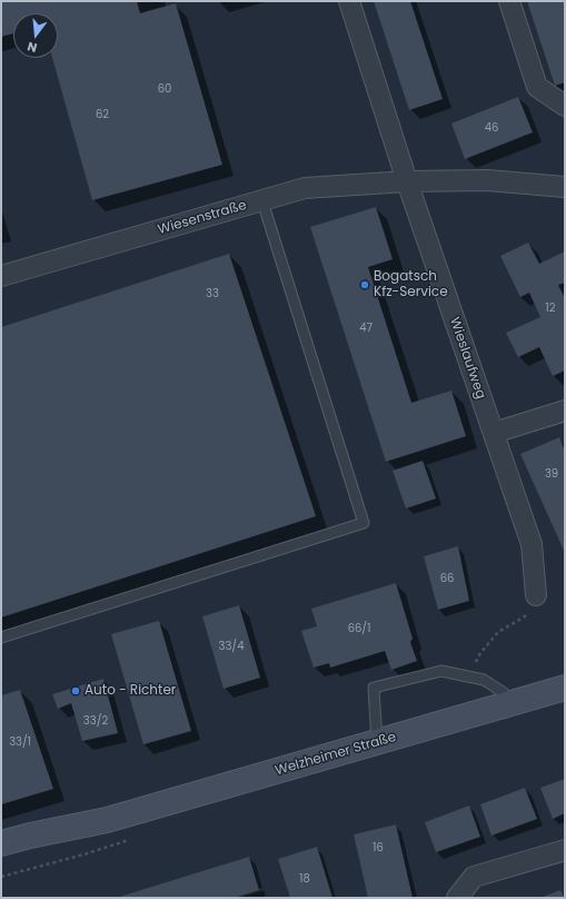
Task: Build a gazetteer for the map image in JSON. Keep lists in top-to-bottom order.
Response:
{
  "streets": {
    "main road": ["Welzheimer Straße"],
    "street": ["Wiesenstraße", "Wieslaufweg"]
  },
  "crossings": [
    ["Wiesenstraße", "Wieslaufweg"]
  ],
  "places": ["Bogatsch Kfz-Service", "Auto - Richter"],
  "house_numbers": [
    "60",
    "62",
    "46",
    "33",
    "12",
    "47",
    "39",
    "66",
    "66/1",
    "33/4",
    "33/2",
    "33/1",
    "16",
    "18"
  ],
  "north": "bottom"
}
